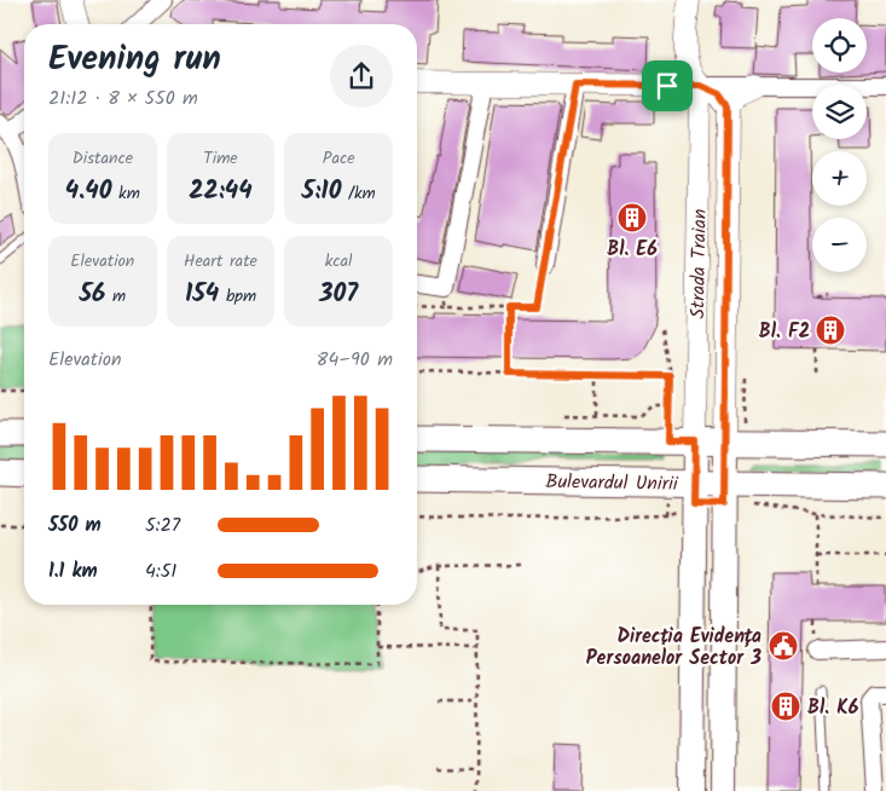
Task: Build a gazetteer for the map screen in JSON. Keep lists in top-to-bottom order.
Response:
{
  "streets": {
    "main road": ["Bulevardul Unirii"],
    "street": ["Strada Traian"]
  },
  "crossings": [
    ["Strada Traian", "Bulevardul Unirii"]
  ],
  "places": {
    "building": ["Bl. E6", "Bl. F2", "Bl. K6"],
    "public building": ["Direcția Evidența Persoanelor Sector 3"]
  },
  "page": {
    "map_buttons": ["+", "−"],
    "heading": ["Evening run", "21:12 · 8 × 550 m"],
    "stats": [
      ["Distance", "4.40 km"],
      ["Time", "22:44"],
      ["Pace", "5:10 /km"],
      ["Elevation", "56 m"],
      ["Heart rate", "154 bpm"],
      ["kcal", "307"]
    ],
    "chart": ["Elevation", "84–90 m"],
    "list": [
      {
        "name": "550 m",
        "note": "5:27"
      },
      {
        "name": "1.1 km",
        "note": "4:51"
      }
    ]
  }
}
